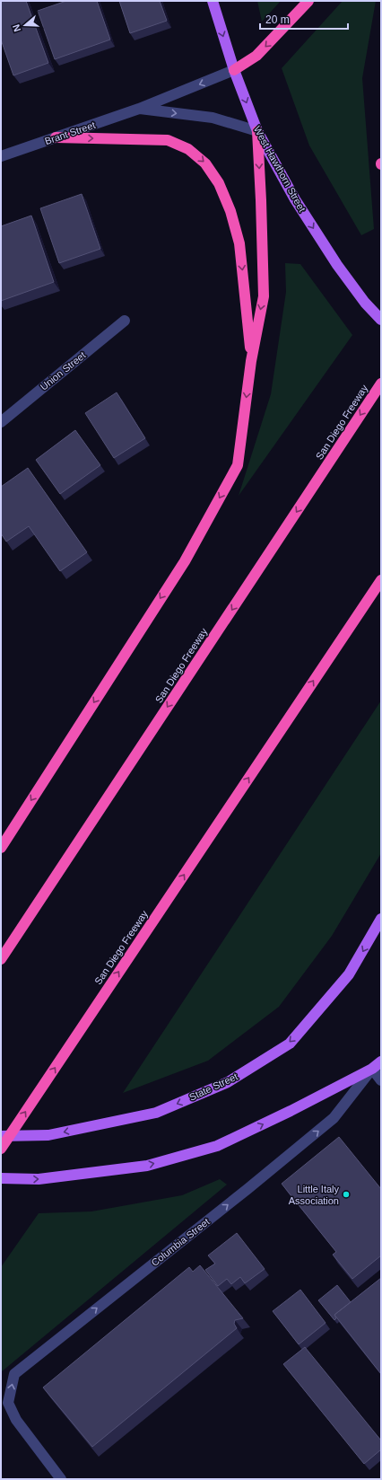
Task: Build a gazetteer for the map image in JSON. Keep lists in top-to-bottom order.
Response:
{
  "streets": {
    "highway": ["San Diego Freeway"],
    "main road": ["West Hawthorn Street", "State Street", "Columbia Street"],
    "street": ["Brant Street", "Union Street"]
  },
  "crossings": [
    ["Brant Street", "West Hawthorn Street"]
  ],
  "one_way": ["West Hawthorn Street", "State Street", "Columbia Street"],
  "places": ["Little Italy Association"],
  "scale_bar": "20 m",
  "north": "left"
}
